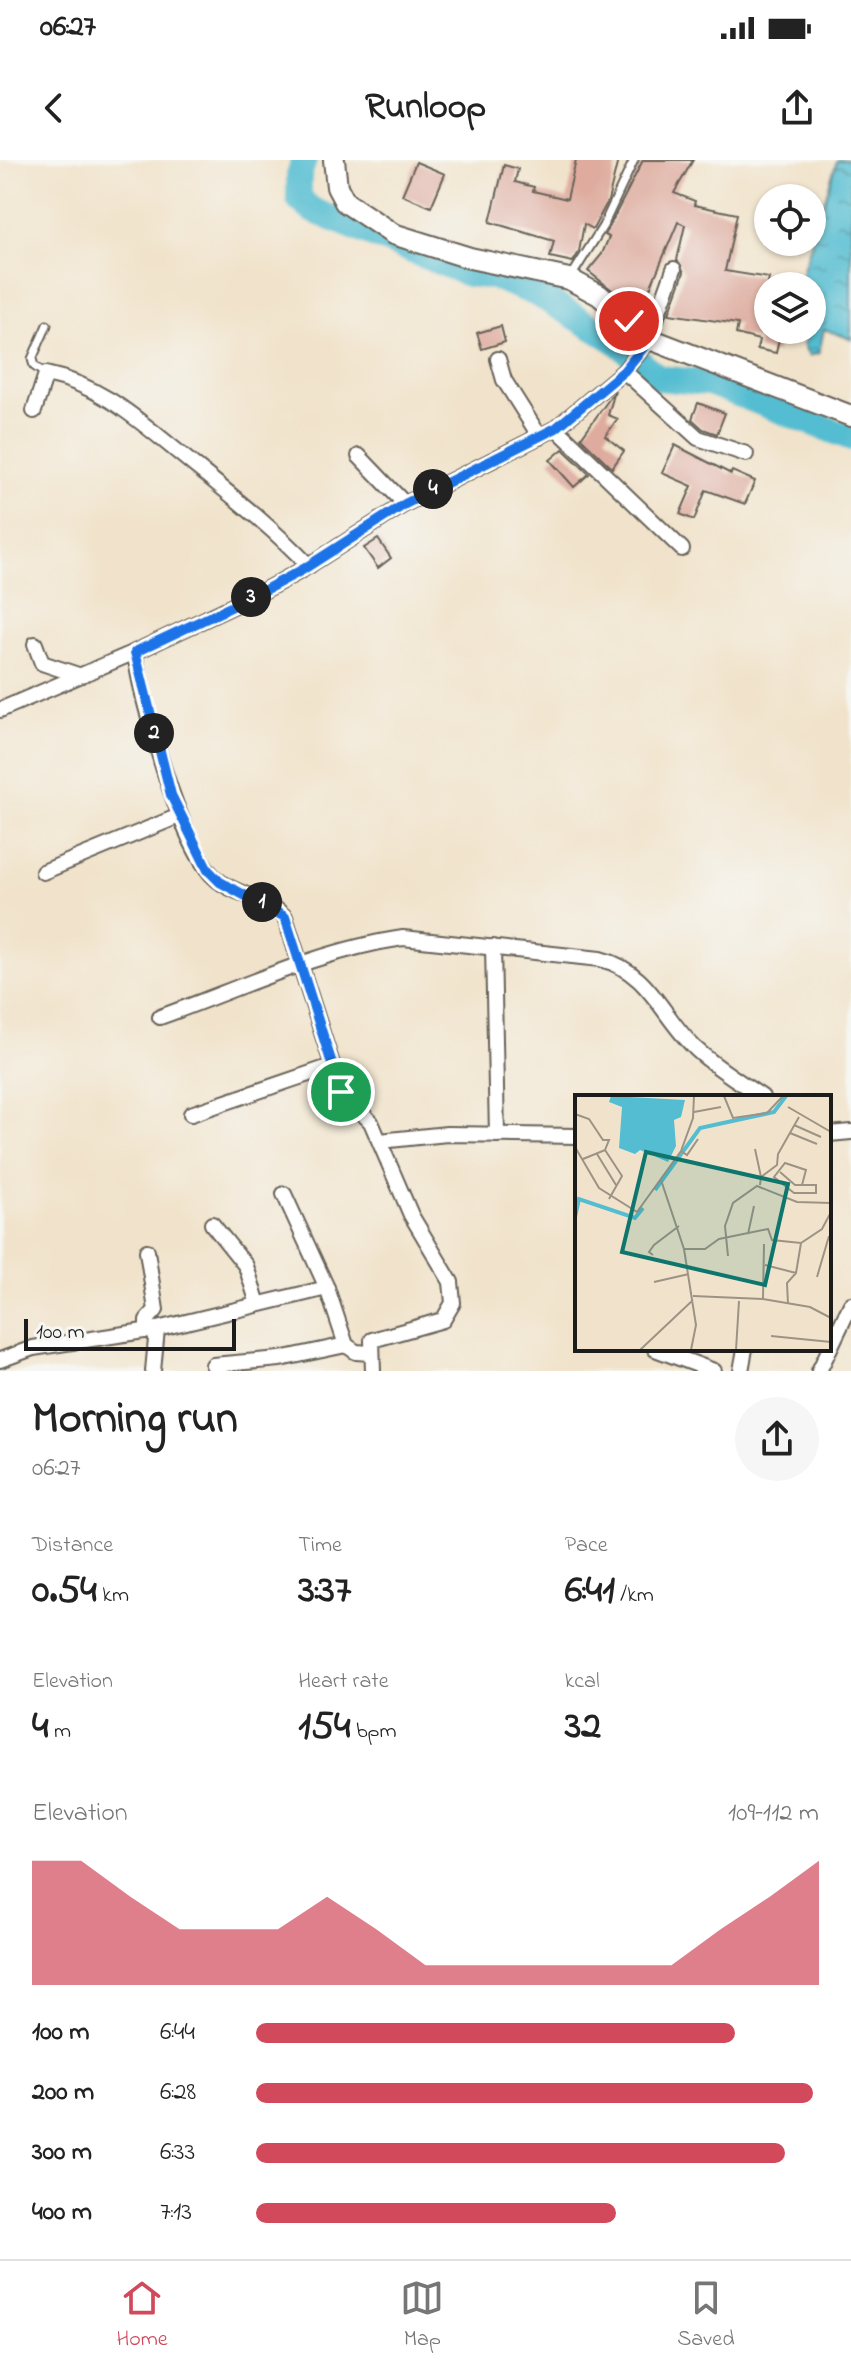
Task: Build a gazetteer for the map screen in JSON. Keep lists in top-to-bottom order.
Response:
{
  "scale_bar": "100 m",
  "page": {
    "status": "06:27",
    "header": "Runloop",
    "pins": [
      "4",
      "3",
      "2",
      "1"
    ],
    "scale": "100 m",
    "heading": ["Morning run", "06:27"],
    "stats": [
      ["Distance", "0.54 km"],
      ["Time", "3:37"],
      ["Pace", "6:41 /km"],
      ["Elevation", "4 m"],
      ["Heart rate", "154 bpm"],
      ["kcal", "32"]
    ],
    "chart": ["Elevation", "109–112 m"],
    "list": [
      {
        "name": "100 m",
        "note": "6:44"
      },
      {
        "name": "200 m",
        "note": "6:28"
      },
      {
        "name": "300 m",
        "note": "6:33"
      },
      {
        "name": "400 m",
        "note": "7:13"
      }
    ],
    "tabs": ["Home", "Map", "Saved"]
  }
}
